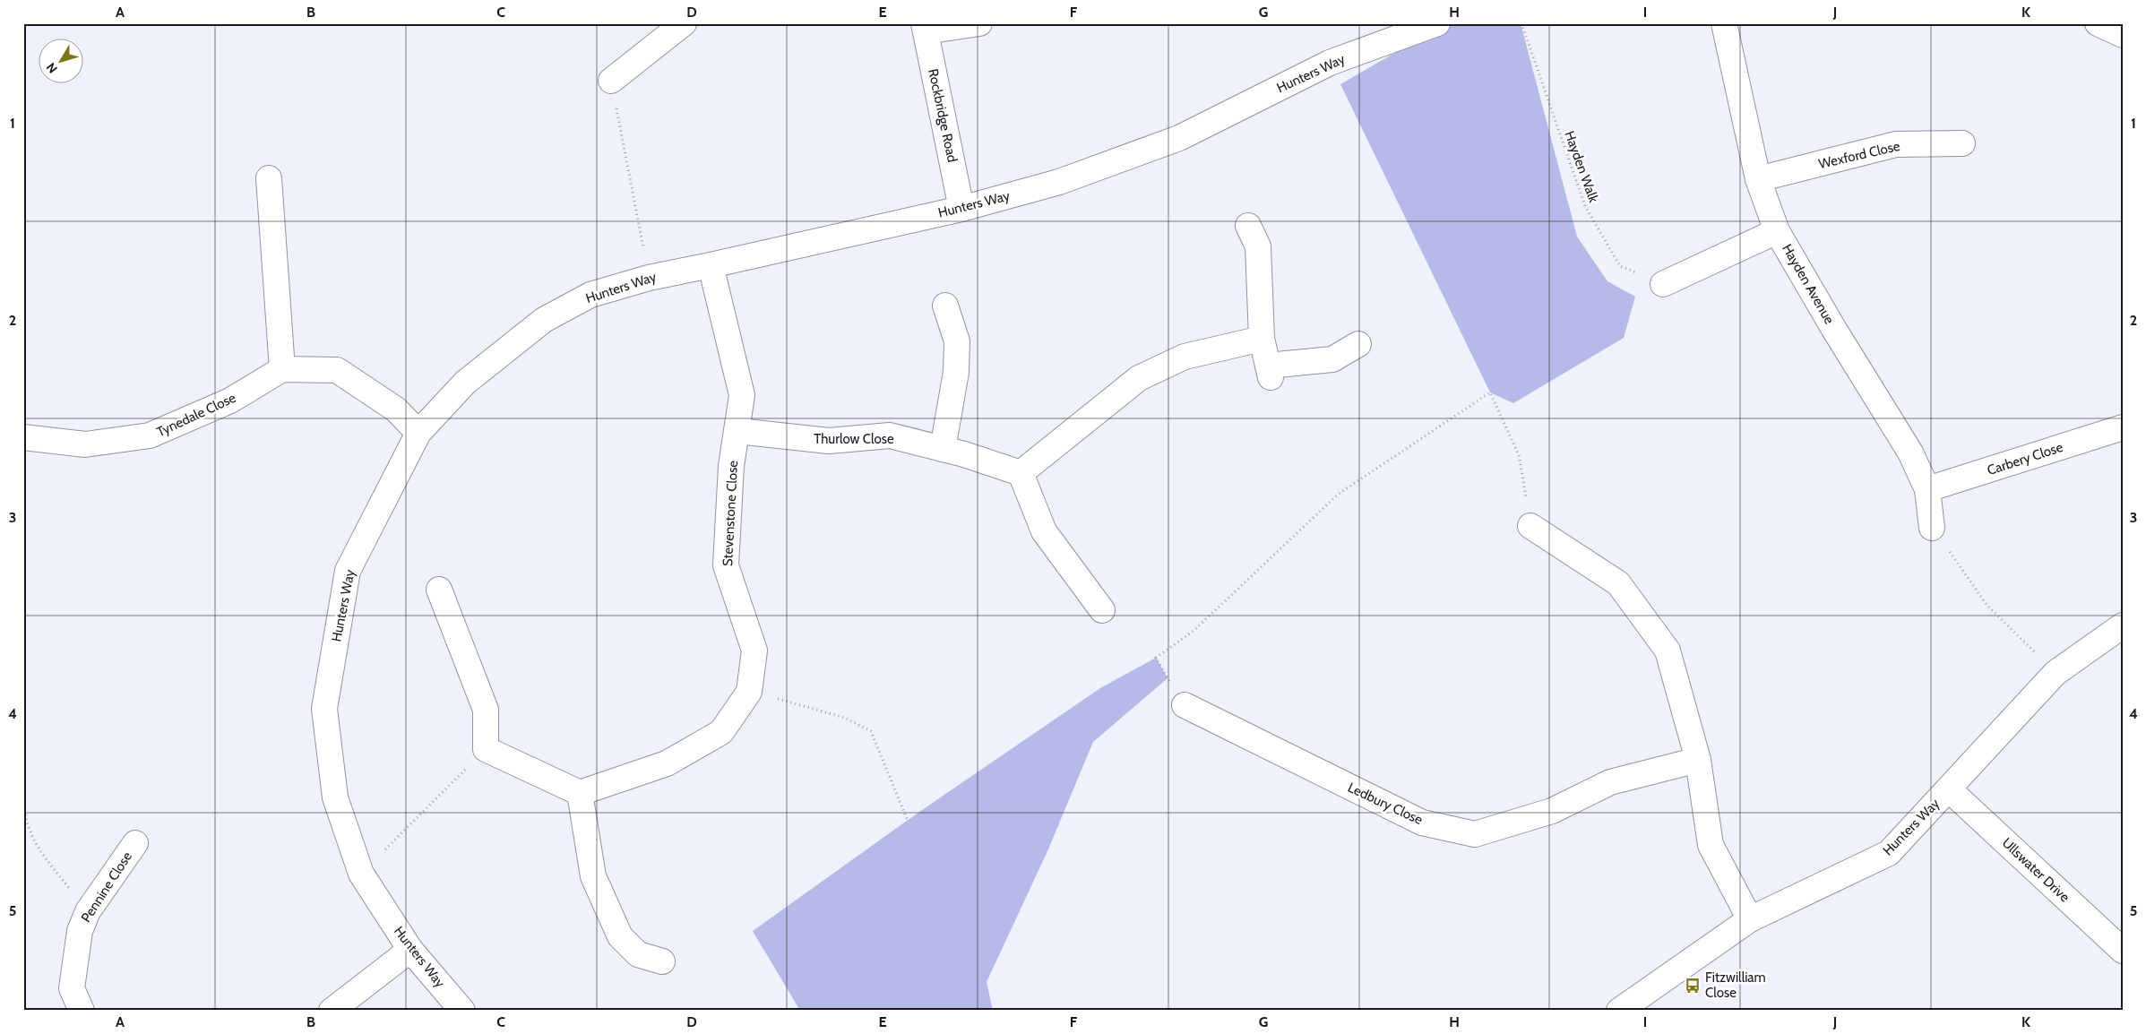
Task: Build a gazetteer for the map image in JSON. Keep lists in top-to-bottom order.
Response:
{
  "streets": {
    "street": [
      "Hunters Way",
      "Rockbridge Road",
      "Wexford Close",
      "Hayden Avenue",
      "Tynedale Close",
      "Thurlow Close",
      "Carbery Close",
      "Stevenstone Close",
      "Ledbury Close",
      "Ullswater Drive",
      "Pennine Close"
    ],
    "path": ["Hayden Walk"]
  },
  "crossings": [
    ["Hunters Way", "Rockbridge Road"],
    ["Hunters Way", "Stevenstone Close"],
    ["Hunters Way", "Ullswater Drive"],
    ["Wexford Close", "Hayden Avenue"],
    ["Hayden Avenue", "Carbery Close"],
    ["Thurlow Close", "Stevenstone Close"]
  ],
  "places": {
    "bus stop": ["Fitzwilliam Close"]
  },
  "north": "bottom left",
  "grid": {
    "columns": [
      "A",
      "B",
      "C",
      "D",
      "E",
      "F",
      "G",
      "H",
      "I",
      "J",
      "K"
    ],
    "rows": [
      "1",
      "2",
      "3",
      "4",
      "5"
    ]
  }
}
